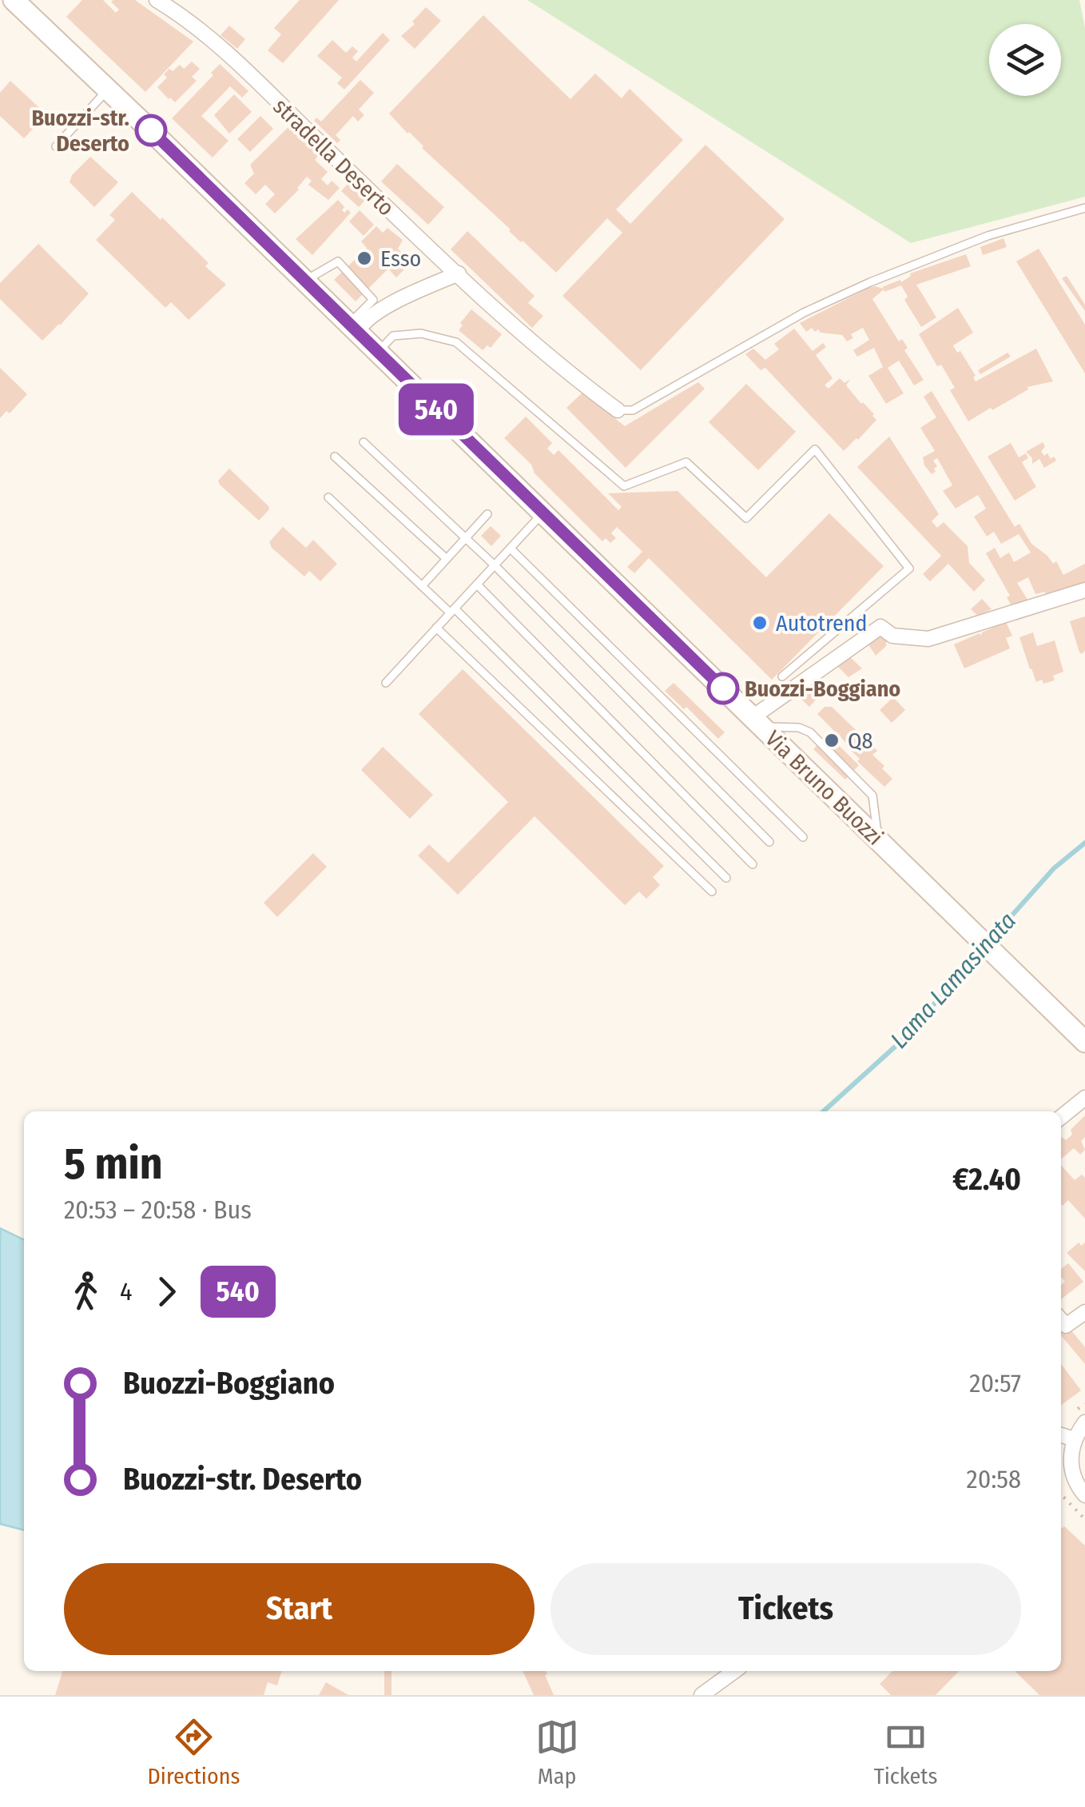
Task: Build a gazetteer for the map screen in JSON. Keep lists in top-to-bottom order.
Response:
{
  "streets": {
    "main road": ["Via Bruno Buozzi"],
    "street": ["stradella Deserto"]
  },
  "water": ["Lama Lamasinata"],
  "places": [
    "Buozzi-str. Deserto",
    "Esso",
    "Autotrend",
    "Buozzi-Boggiano",
    "Q8"
  ],
  "lines": ["bus line 540"],
  "page": {
    "on_map": "540",
    "heading": ["5 min", "20:53 – 20:58 · Bus", "€2.40"],
    "legs": ["4", "540"],
    "list": [
      {
        "name": "Buozzi-Boggiano",
        "value": "20:57"
      },
      {
        "name": "Buozzi-str. Deserto",
        "value": "20:58"
      }
    ],
    "buttons": ["Start", "Tickets"],
    "tabs": ["Directions", "Map", "Tickets"]
  }
}
